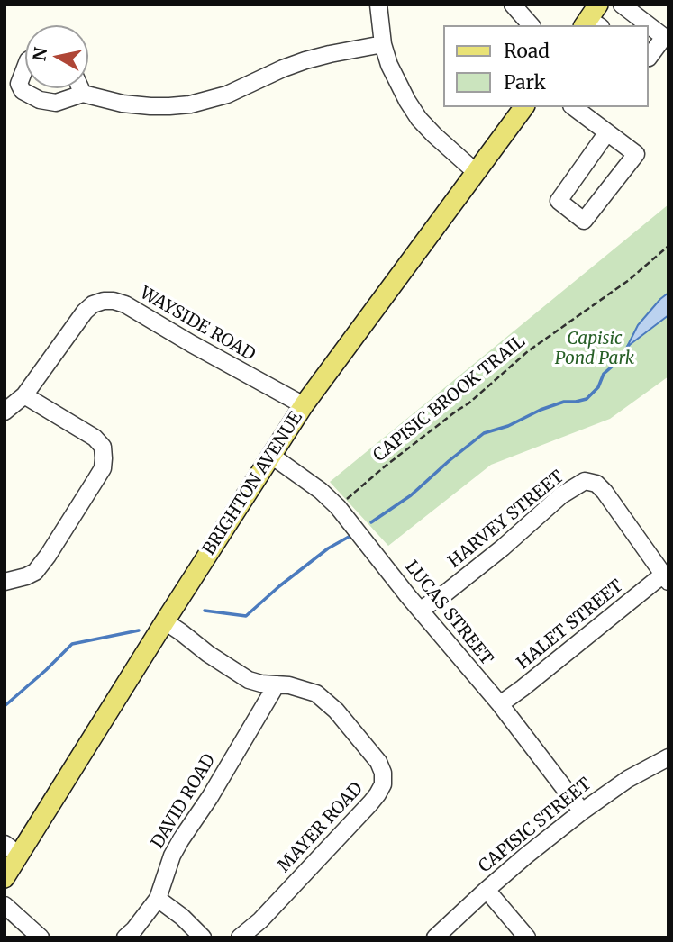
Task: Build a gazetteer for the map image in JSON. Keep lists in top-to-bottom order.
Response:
{
  "streets": {
    "main road": ["BRIGHTON AVENUE"],
    "street": [
      "WAYSIDE ROAD",
      "HARVEY STREET",
      "LUCAS STREET",
      "HALET STREET",
      "DAVID ROAD",
      "CAPISIC STREET",
      "MAYER ROAD"
    ],
    "path": ["CAPISIC BROOK TRAIL"]
  },
  "crossings": [
    ["WAYSIDE ROAD", "BRIGHTON AVENUE"],
    ["CAPISIC BROOK TRAIL", "LUCAS STREET"],
    ["BRIGHTON AVENUE", "LUCAS STREET"],
    ["BRIGHTON AVENUE", "MAYER ROAD"],
    ["HARVEY STREET", "LUCAS STREET"],
    ["HARVEY STREET", "HALET STREET"],
    ["LUCAS STREET", "HALET STREET"],
    ["LUCAS STREET", "CAPISIC STREET"],
    ["DAVID ROAD", "MAYER ROAD"]
  ],
  "parks": ["Capisic Pond Park"],
  "legend": ["Road", "Park"],
  "north": "left"
}
